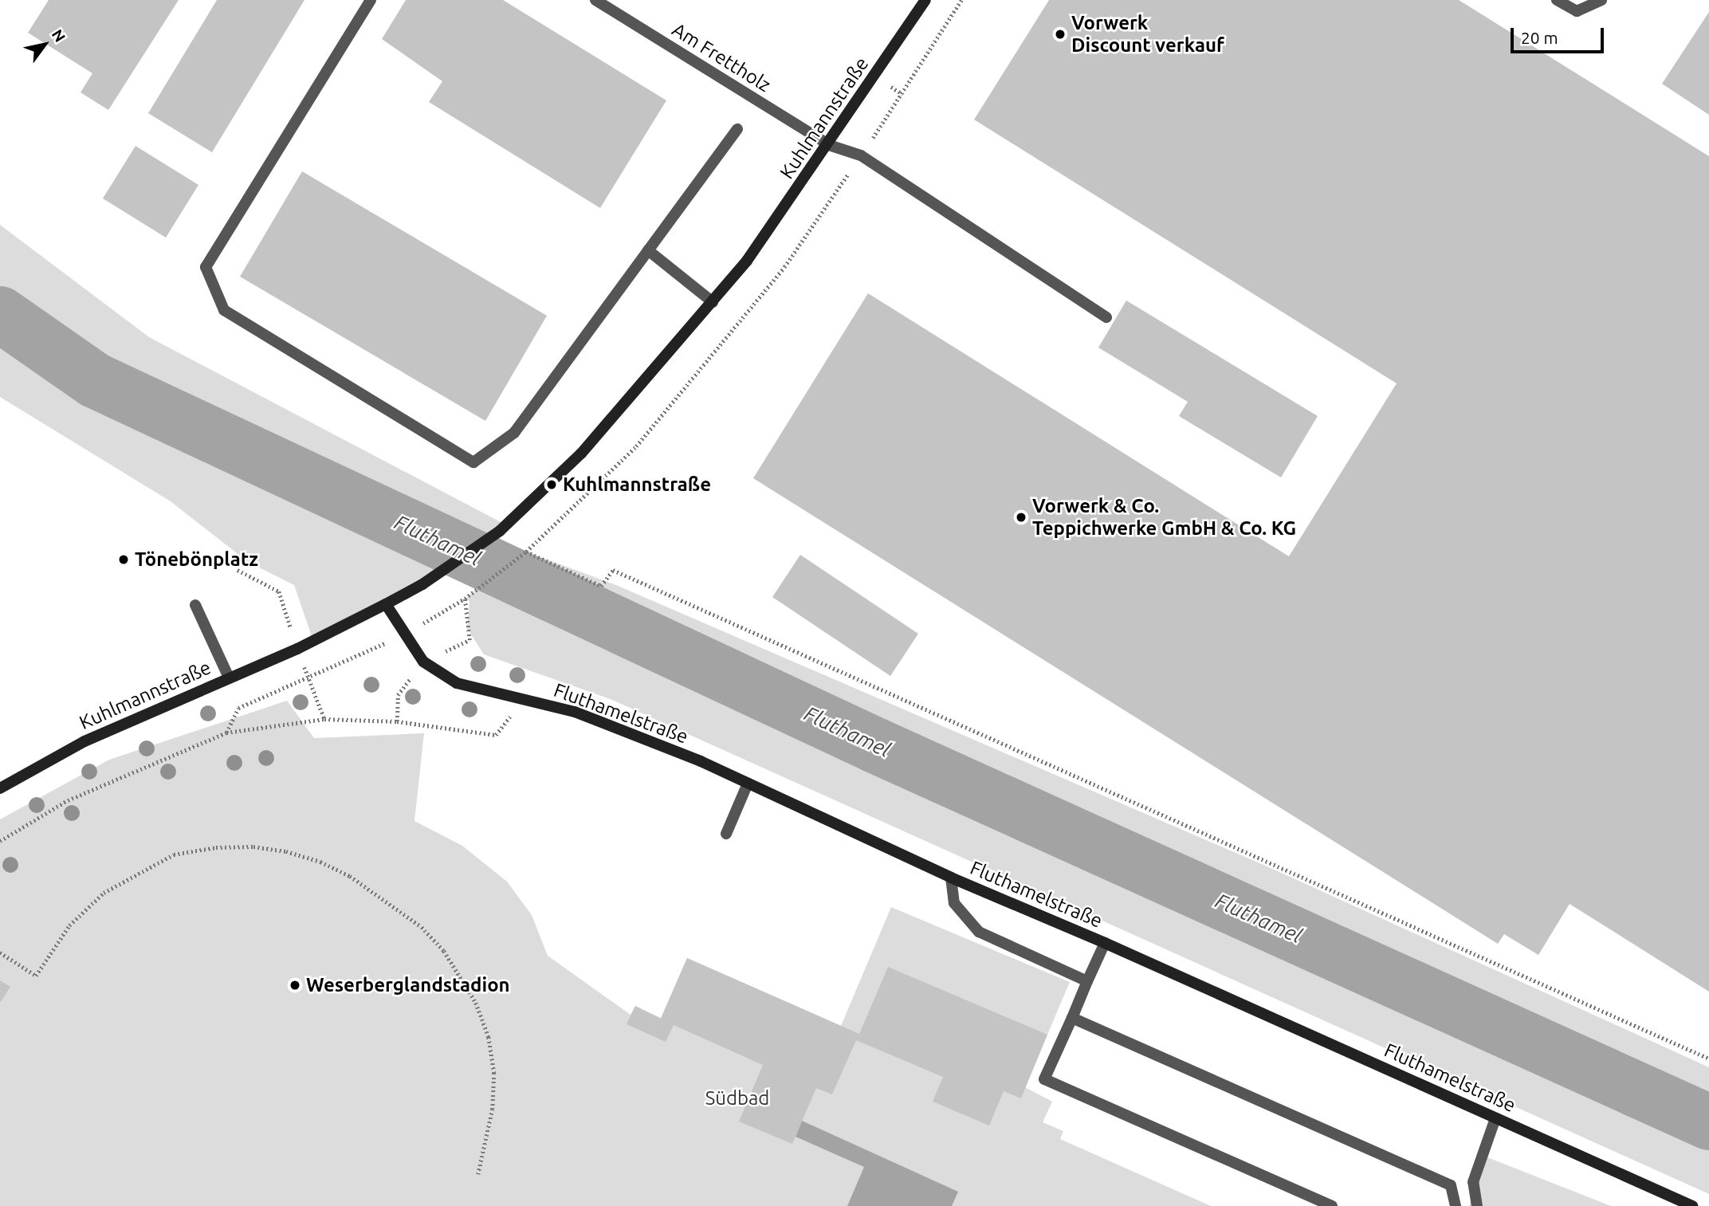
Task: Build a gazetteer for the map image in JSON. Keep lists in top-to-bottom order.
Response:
{
  "streets": {
    "main road": ["Kuhlmannstraße", "Fluthamelstraße"],
    "street": ["Am Frettholz"]
  },
  "crossings": [
    ["Am Frettholz", "Kuhlmannstraße"],
    ["Kuhlmannstraße", "Fluthamelstraße"]
  ],
  "water": ["Fluthamel"],
  "parks": ["Südbad"],
  "places": [
    "Vorwerk Discount verkauf",
    "Kuhlmannstraße",
    "Vorwerk & Co. Teppichwerke GmbH & Co. KG",
    "Tönebönplatz",
    "Weserberglandstadion"
  ],
  "scale_bar": "20 m",
  "north": "top right"
}
